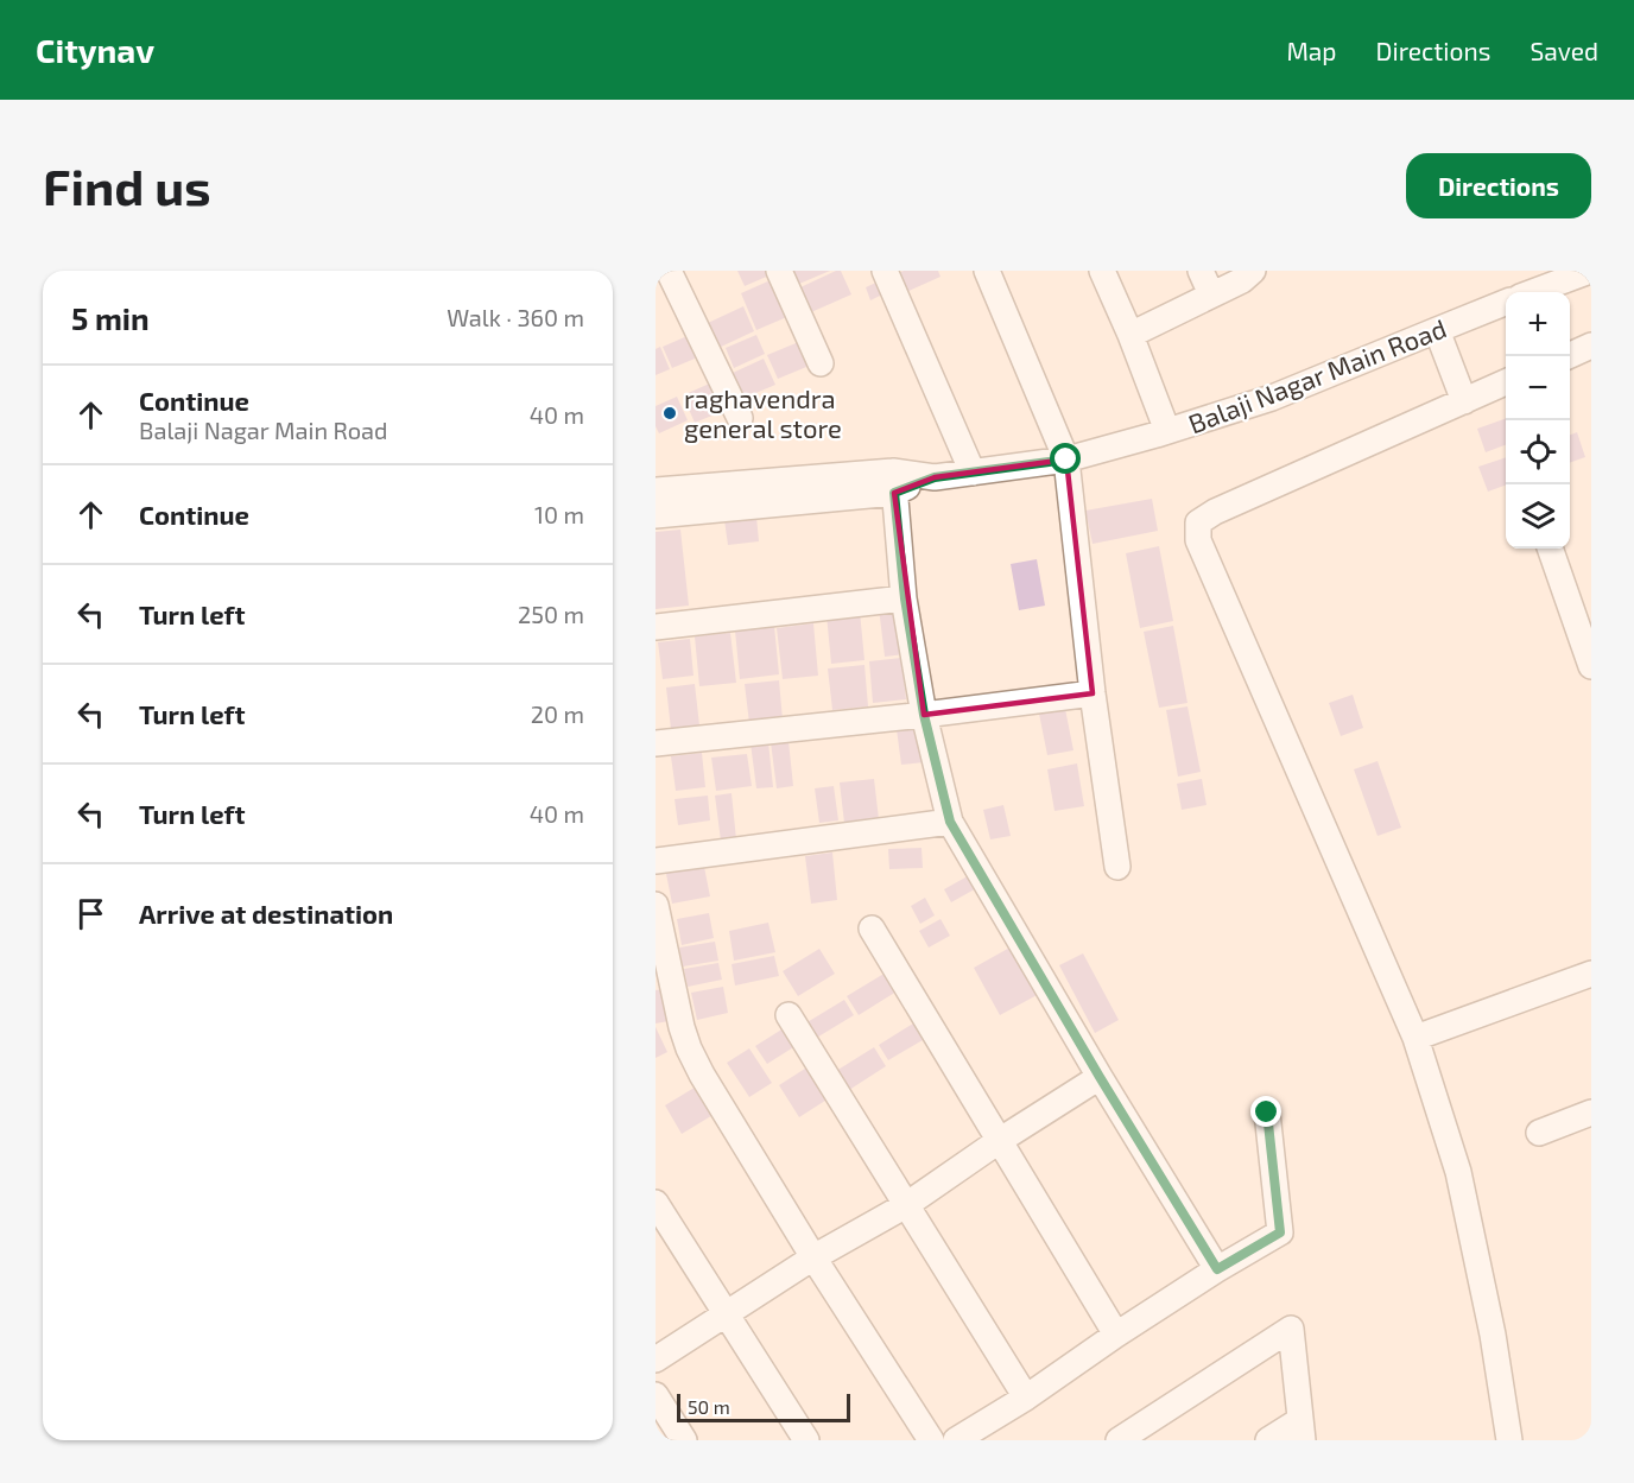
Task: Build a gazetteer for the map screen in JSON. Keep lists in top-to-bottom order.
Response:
{
  "streets": {
    "street": ["Balaji Nagar Main Road"]
  },
  "places": ["raghavendra general store"],
  "scale_bar": "50 m",
  "page": {
    "header": "Citynav",
    "nav": ["Map", "Directions", "Saved"],
    "buttons": "Directions",
    "title": "Find us",
    "heading": ["5 min", "Walk · 360 m"],
    "map_buttons": ["+", "−"],
    "list": [
      ["Continue", "Balaji Nagar Main Road", "40 m"],
      ["Continue", "10 m"],
      ["Turn left", "250 m"],
      ["Turn left", "20 m"],
      ["Turn left", "40 m"],
      "Arrive at destination"
    ],
    "scale": "50 m"
  }
}
